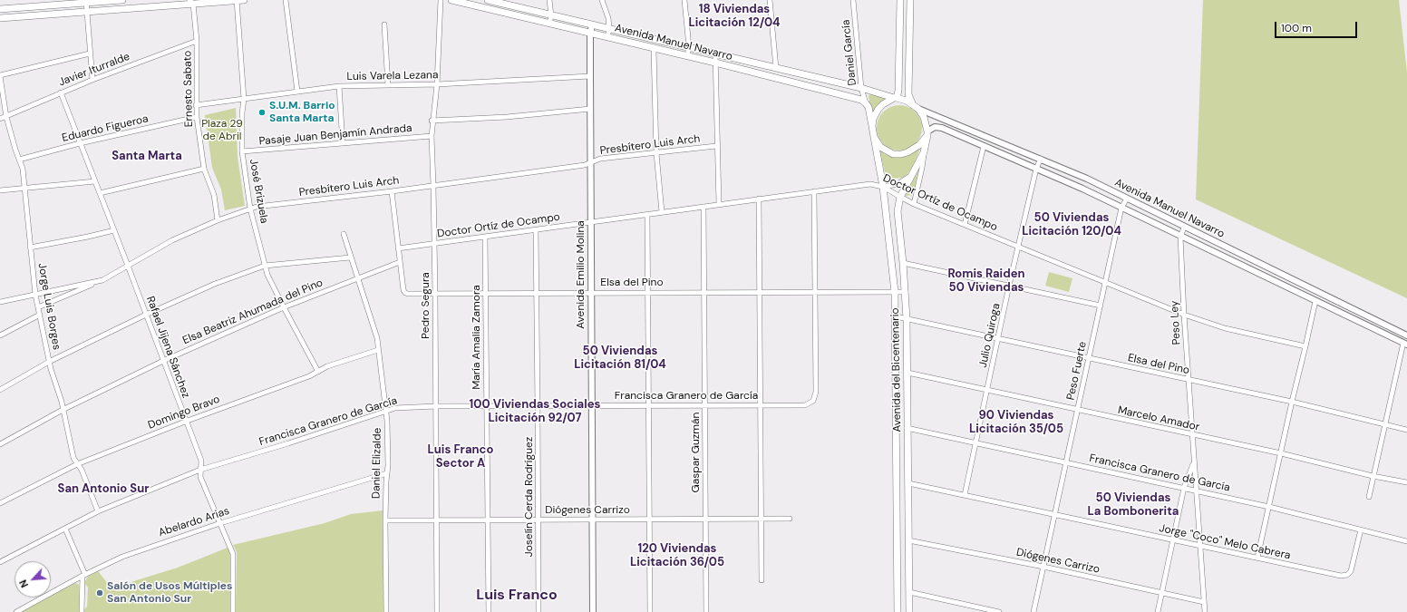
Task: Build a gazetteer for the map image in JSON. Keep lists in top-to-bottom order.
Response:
{
  "streets": {
    "main road": ["Avenida Manuel Navarro", "Avenida del Bicentenario"],
    "street": [
      "Daniel García",
      "Javier Iturralde",
      "Luis Varela Lezana",
      "Ernesto Sabato",
      "Eduardo Figueroa",
      "Pasaje Juan Benjamín Andrada",
      "Presbítero Luis Arch",
      "José Brizuela",
      "Doctor Ortíz de Ocampo",
      "Avenida Emilio Molina",
      "Elsa del Pino",
      "Pedro Segura",
      "Jorge Luis Borges",
      "Elsa Beatriz Ahumada del Pino",
      "Peso Ley",
      "Julio Quiroga",
      "María Amalia Zamora",
      "Rafael Jijena Sánchez",
      "Peso Fuerte",
      "Francisca Granero de García",
      "Domingo Bravo",
      "Marcelo Amador",
      "Gaspar Guzmán",
      "Daniel Elizalde",
      "Joselín Cerda Rodríguez",
      "Diógenes Carrizo",
      "Abelardo Arias",
      "Jorge \"Coco\" Melo Cabrera"
    ]
  },
  "crossings": [
    ["Avenida Manuel Navarro", "Daniel García"],
    ["Avenida Manuel Navarro", "Avenida Emilio Molina"],
    ["Avenida Manuel Navarro", "Peso Ley"],
    ["Avenida Manuel Navarro", "Julio Quiroga"],
    ["Avenida Manuel Navarro", "Avenida del Bicentenario"],
    ["Avenida Manuel Navarro", "Peso Fuerte"],
    ["Javier Iturralde", "Ernesto Sabato"],
    ["Javier Iturralde", "Jorge Luis Borges"],
    ["Javier Iturralde", "Rafael Jijena Sánchez"],
    ["Luis Varela Lezana", "Ernesto Sabato"],
    ["Luis Varela Lezana", "José Brizuela"],
    ["Luis Varela Lezana", "Avenida Emilio Molina"],
    ["Luis Varela Lezana", "Pedro Segura"],
    ["Ernesto Sabato", "Eduardo Figueroa"],
    ["Ernesto Sabato", "Presbítero Luis Arch"],
    ["Eduardo Figueroa", "Jorge Luis Borges"],
    ["Eduardo Figueroa", "Rafael Jijena Sánchez"],
    ["Pasaje Juan Benjamín Andrada", "José Brizuela"],
    ["Pasaje Juan Benjamín Andrada", "Pedro Segura"],
    ["Presbítero Luis Arch", "José Brizuela"],
    ["Presbítero Luis Arch", "Avenida Emilio Molina"],
    ["Presbítero Luis Arch", "Pedro Segura"],
    ["Presbítero Luis Arch", "Jorge Luis Borges"],
    ["Presbítero Luis Arch", "Rafael Jijena Sánchez"],
    ["José Brizuela", "Elsa Beatriz Ahumada del Pino"],
    ["José Brizuela", "Domingo Bravo"],
    ["Doctor Ortíz de Ocampo", "Avenida Emilio Molina"],
    ["Doctor Ortíz de Ocampo", "Pedro Segura"],
    ["Doctor Ortíz de Ocampo", "Peso Ley"],
    ["Doctor Ortíz de Ocampo", "Julio Quiroga"],
    ["Doctor Ortíz de Ocampo", "María Amalia Zamora"],
    ["Doctor Ortíz de Ocampo", "Avenida del Bicentenario"],
    ["Doctor Ortíz de Ocampo", "Peso Fuerte"],
    ["Doctor Ortíz de Ocampo", "Gaspar Guzmán"],
    ["Doctor Ortíz de Ocampo", "Joselín Cerda Rodríguez"],
    ["Avenida Emilio Molina", "Elsa del Pino"],
    ["Avenida Emilio Molina", "Francisca Granero de García"],
    ["Avenida Emilio Molina", "Diógenes Carrizo"],
    ["Elsa del Pino", "Pedro Segura"],
    ["Elsa del Pino", "Elsa Beatriz Ahumada del Pino"],
    ["Elsa del Pino", "Peso Ley"],
    ["Elsa del Pino", "Julio Quiroga"],
    ["Elsa del Pino", "María Amalia Zamora"],
    ["Elsa del Pino", "Avenida del Bicentenario"],
    ["Elsa del Pino", "Peso Fuerte"],
    ["Elsa del Pino", "Francisca Granero de García"],
    ["Elsa del Pino", "Gaspar Guzmán"],
    ["Elsa del Pino", "Joselín Cerda Rodríguez"],
    ["Pedro Segura", "Francisca Granero de García"],
    ["Pedro Segura", "Diógenes Carrizo"],
    ["Jorge Luis Borges", "Elsa Beatriz Ahumada del Pino"],
    ["Jorge Luis Borges", "Francisca Granero de García"],
    ["Jorge Luis Borges", "Domingo Bravo"],
    ["Elsa Beatriz Ahumada del Pino", "Rafael Jijena Sánchez"],
    ["Elsa Beatriz Ahumada del Pino", "Daniel Elizalde"],
    ["Peso Ley", "Francisca Granero de García"],
    ["Peso Ley", "Marcelo Amador"],
    ["Peso Ley", "Diógenes Carrizo"],
    ["Peso Ley", "Jorge \"Coco\" Melo Cabrera"],
    ["Julio Quiroga", "Francisca Granero de García"],
    ["Julio Quiroga", "Marcelo Amador"],
    ["Julio Quiroga", "Jorge \"Coco\" Melo Cabrera"],
    ["María Amalia Zamora", "Francisca Granero de García"],
    ["María Amalia Zamora", "Diógenes Carrizo"],
    ["Rafael Jijena Sánchez", "Francisca Granero de García"],
    ["Rafael Jijena Sánchez", "Domingo Bravo"],
    ["Rafael Jijena Sánchez", "Abelardo Arias"],
    ["Avenida del Bicentenario", "Francisca Granero de García"],
    ["Avenida del Bicentenario", "Marcelo Amador"],
    ["Avenida del Bicentenario", "Diógenes Carrizo"],
    ["Avenida del Bicentenario", "Jorge \"Coco\" Melo Cabrera"],
    ["Peso Fuerte", "Francisca Granero de García"],
    ["Peso Fuerte", "Marcelo Amador"],
    ["Peso Fuerte", "Diógenes Carrizo"],
    ["Peso Fuerte", "Jorge \"Coco\" Melo Cabrera"],
    ["Francisca Granero de García", "Gaspar Guzmán"],
    ["Francisca Granero de García", "Daniel Elizalde"],
    ["Francisca Granero de García", "Joselín Cerda Rodríguez"],
    ["Francisca Granero de García", "Jorge \"Coco\" Melo Cabrera"],
    ["Domingo Bravo", "Daniel Elizalde"],
    ["Gaspar Guzmán", "Diógenes Carrizo"],
    ["Daniel Elizalde", "Diógenes Carrizo"],
    ["Daniel Elizalde", "Abelardo Arias"],
    ["Joselín Cerda Rodríguez", "Diógenes Carrizo"]
  ],
  "districts": [
    "18 Viviendas Licitación 12/04",
    "Santa Marta",
    "50 Viviendas Licitación 120/04",
    "Romis Raiden 50 Viviendas",
    "50 Viviendas Licitación 81/04",
    "100 Viviendas Sociales Licitación 92/07",
    "90 Viviendas Licitación 35/05",
    "Luis Franco Sector A",
    "San Antonio Sur",
    "50 Viviendas La Bombonerita",
    "120 Viviendas Licitación 36/05",
    "Luis Franco"
  ],
  "parks": ["Plaza 29 de Abril"],
  "places": ["S.U.M. Barrio Santa Marta", "Salón de Usos Múltiples San Antonio Sur"],
  "scale_bar": "100 m",
  "north": "bottom left"
}
